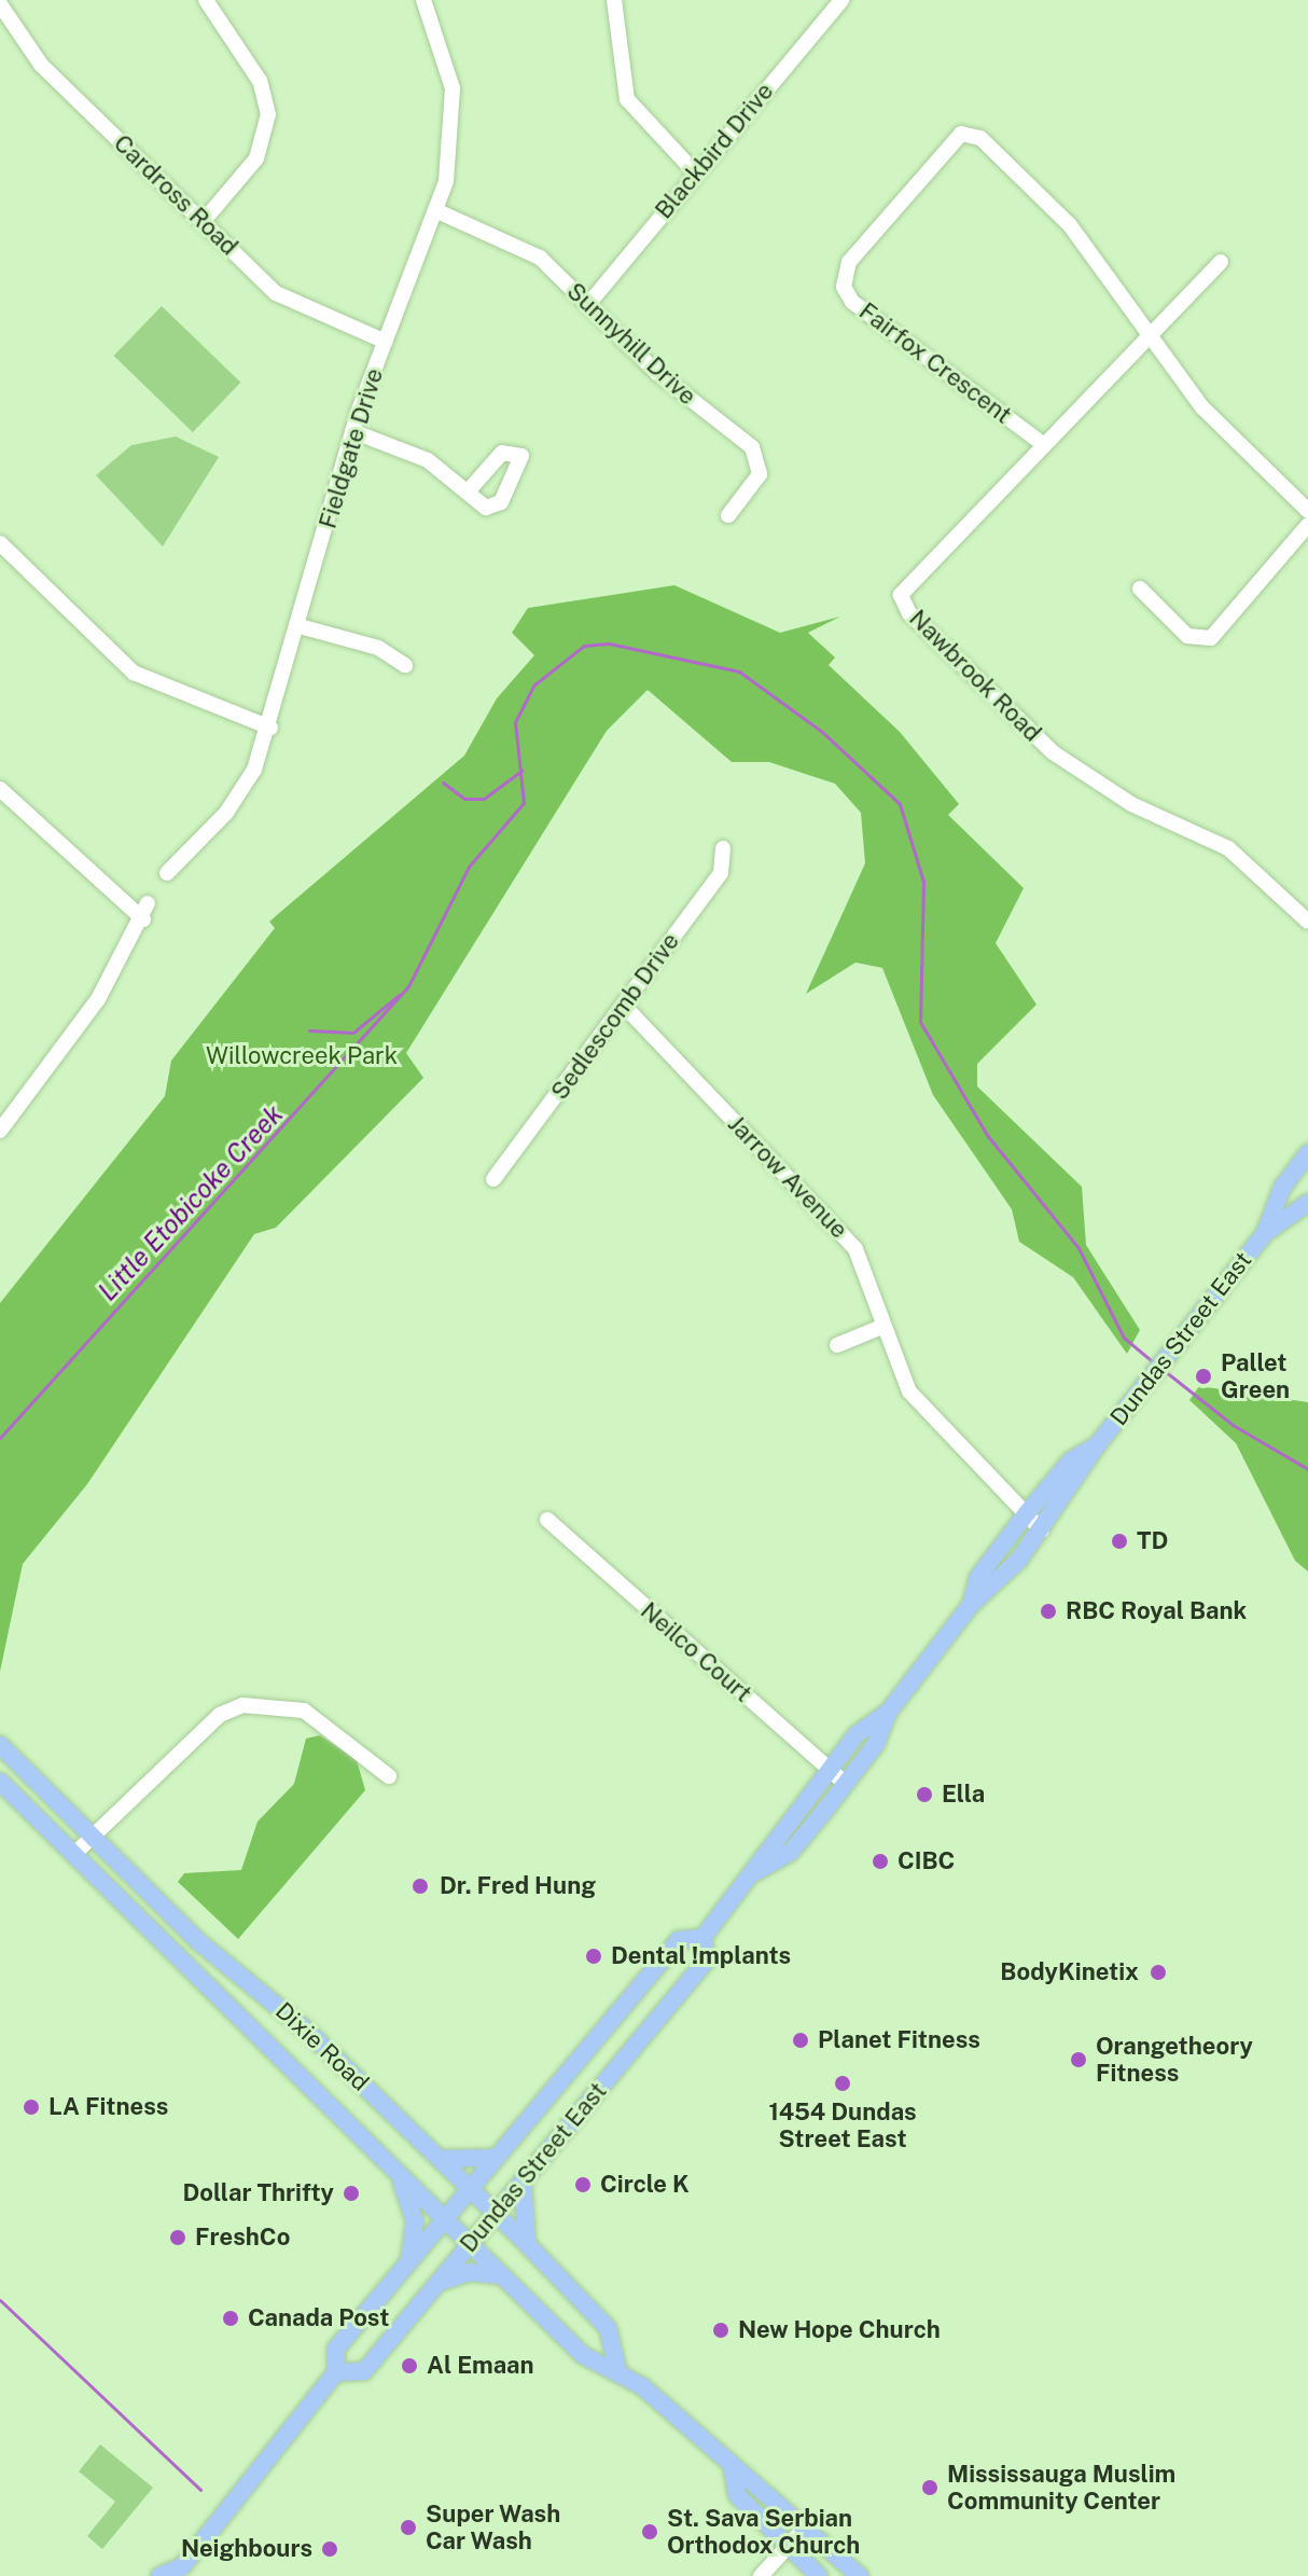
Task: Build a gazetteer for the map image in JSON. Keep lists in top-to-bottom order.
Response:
{
  "streets": {
    "main road": ["Dundas Street East", "Dixie Road"],
    "street": [
      "Blackbird Drive",
      "Cardross Road",
      "Sunnyhill Drive",
      "Fairfox Crescent",
      "Fieldgate Drive",
      "Nawbrook Road",
      "Sedlescomb Drive",
      "Jarrow Avenue",
      "Neilco Court"
    ]
  },
  "crossings": [
    ["Blackbird Drive", "Sunnyhill Drive"],
    ["Cardross Road", "Fieldgate Drive"],
    ["Sunnyhill Drive", "Fieldgate Drive"],
    ["Fairfox Crescent", "Nawbrook Road"],
    ["Sedlescomb Drive", "Jarrow Avenue"],
    ["Jarrow Avenue", "Dundas Street East"],
    ["Dundas Street East", "Neilco Court"],
    ["Dundas Street East", "Dixie Road"]
  ],
  "water": ["Little Etobicoke Creek"],
  "parks": ["Willowcreek Park"],
  "places": [
    "Pallet Green",
    "TD",
    "RBC Royal Bank",
    "Ella",
    "CIBC",
    "Dr. Fred Hung",
    "Dental !mplants",
    "BodyKinetix",
    "Planet Fitness",
    "Orangetheory Fitness",
    "1454 Dundas Street East",
    "LA Fitness",
    "Circle K",
    "Dollar Thrifty",
    "FreshCo",
    "Canada Post",
    "New Hope Church",
    "Al Emaan",
    "Mississauga Muslim Community Center",
    "Super Wash Car Wash",
    "St. Sava Serbian Orthodox Church",
    "Neighbours"
  ]
}
